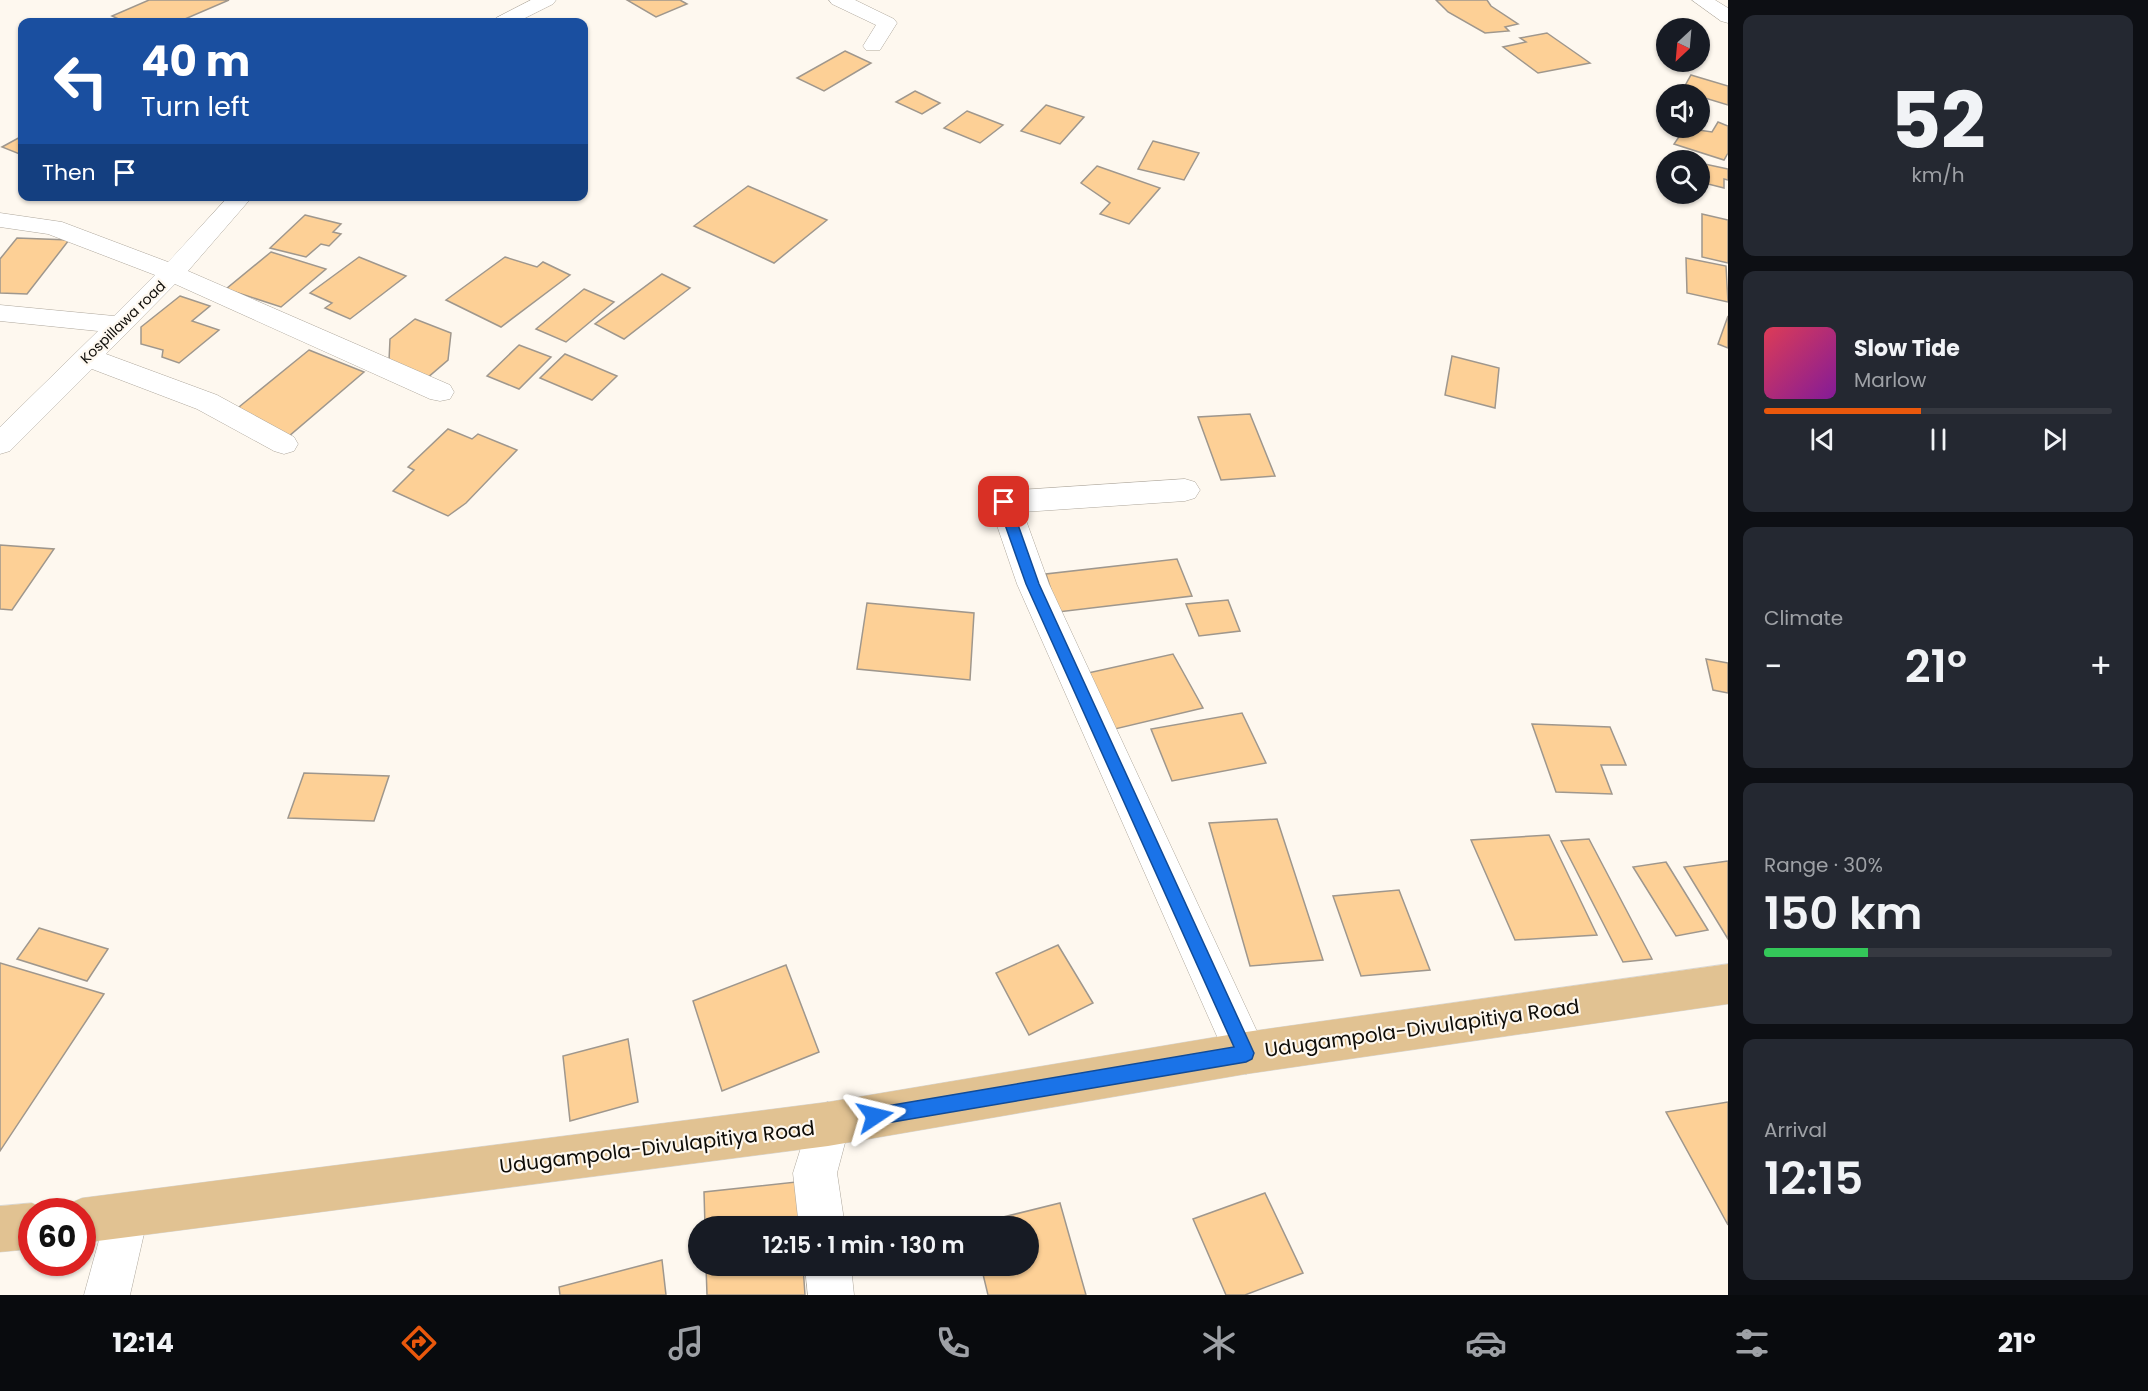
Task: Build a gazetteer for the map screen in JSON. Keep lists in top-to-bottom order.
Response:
{
  "streets": {
    "main road": ["Udugampola-Divulapitiya Road"],
    "street": ["Kospillawa road"]
  },
  "north": "bottom left",
  "page": {
    "tile": [
      ["52", "km/h"],
      "Climate",
      ["Range · 30%", "150 km"],
      ["Arrival", "12:15"]
    ],
    "turn": ["40 m", "Turn left"],
    "then": "Then",
    "song": ["Slow Tide", "Marlow"],
    "heat": ["−", "21°", "+"],
    "limit": "60",
    "trip": "12:15 · 1 min · 130 m",
    "tabs": ["12:14", "21°"]
  }
}
